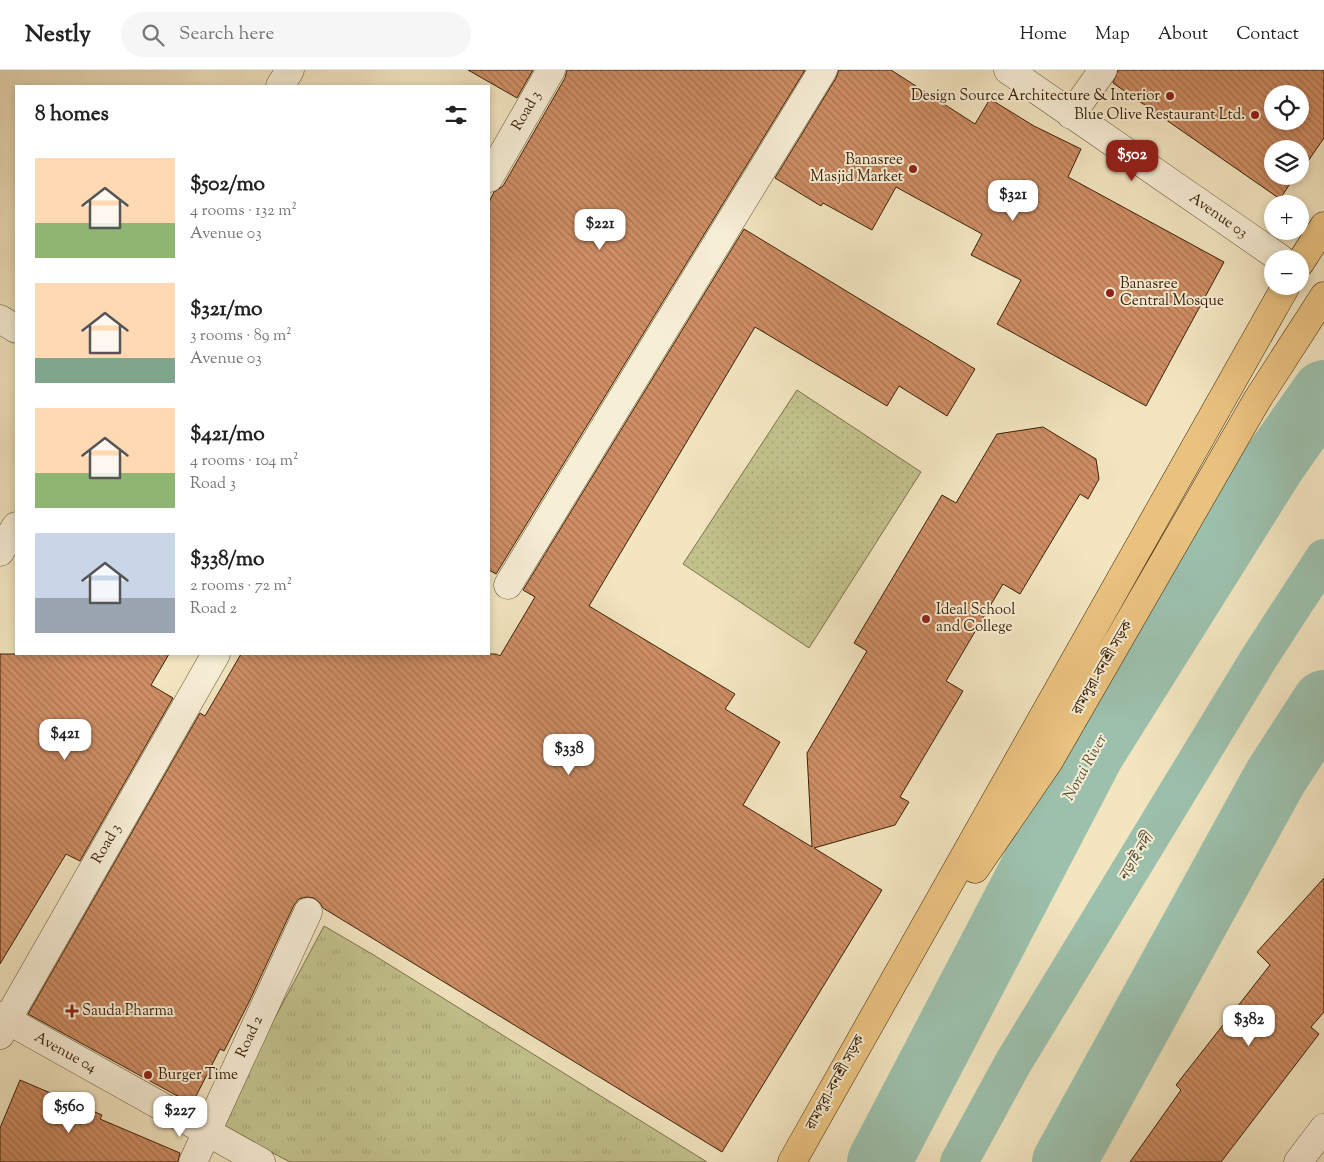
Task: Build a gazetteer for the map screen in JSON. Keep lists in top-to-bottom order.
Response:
{
  "streets": {
    "main road": ["রামপুরা-বনশ্রী সড়ক"],
    "street": [
      "Road 3",
      "Avenue 03",
      "Road 2",
      "Avenue 04"
    ]
  },
  "crossings": [
    ["Road 3", "Avenue 04"],
    ["Road 2", "Avenue 04"]
  ],
  "water": ["Norai River", "নড়াই নদী"],
  "places": {
    "other": [
      "Design Source Architecture & Interior",
      "Blue Olive Restaurant Ltd.",
      "Banasree Masjid Market",
      "Banasree Central Mosque",
      "Ideal School and College",
      "Burger Time"
    ],
    "health": ["Sauda Pharma"]
  },
  "page": {
    "header": "Nestly",
    "search": "Search here",
    "nav": [
      "Home",
      "Map",
      "About",
      "Contact"
    ],
    "map_buttons": ["+", "−"],
    "heading": "8 homes",
    "price": [
      "$502",
      "$321",
      "$221",
      "$421",
      "$338",
      "$382",
      "$560",
      "$227"
    ],
    "list": [
      {
        "name": "$502/mo",
        "note": "4 rooms · 132 m² · Avenue 03"
      },
      {
        "name": "$321/mo",
        "note": "3 rooms · 89 m² · Avenue 03"
      },
      {
        "name": "$421/mo",
        "note": "4 rooms · 104 m² · Road 3"
      },
      {
        "name": "$338/mo",
        "note": "2 rooms · 72 m² · Road 2"
      }
    ]
  }
}
